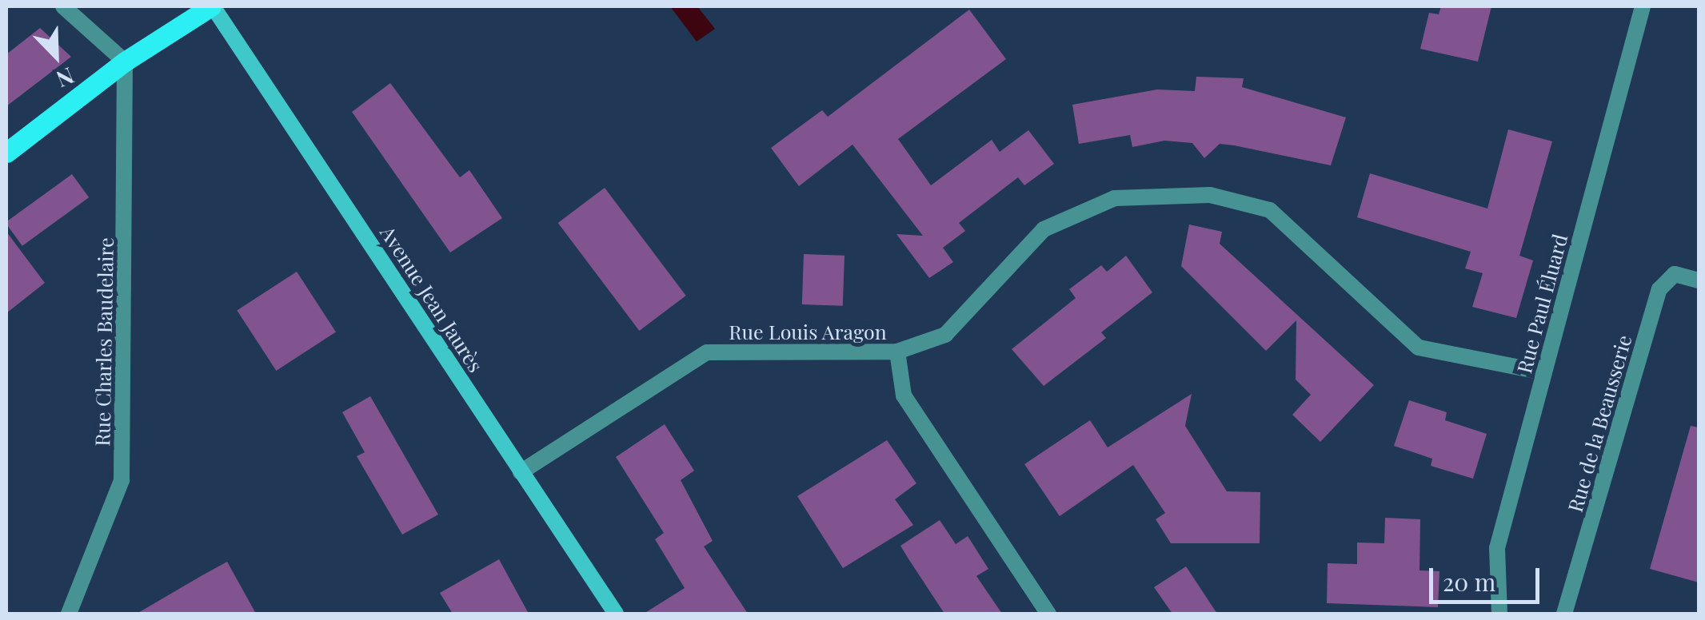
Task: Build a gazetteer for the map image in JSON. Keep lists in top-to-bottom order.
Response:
{
  "streets": {
    "main road": ["Avenue Jean Jaurès"],
    "street": [
      "Rue Paul Éluard",
      "Rue Louis Aragon",
      "Rue Charles Baudelaire",
      "Rue de la Beausserie"
    ]
  },
  "crossings": [
    ["Avenue Jean Jaurès", "Rue Louis Aragon"],
    ["Rue Paul Éluard", "Rue Louis Aragon"]
  ],
  "scale_bar": "20 m",
  "north": "bottom right"
}
